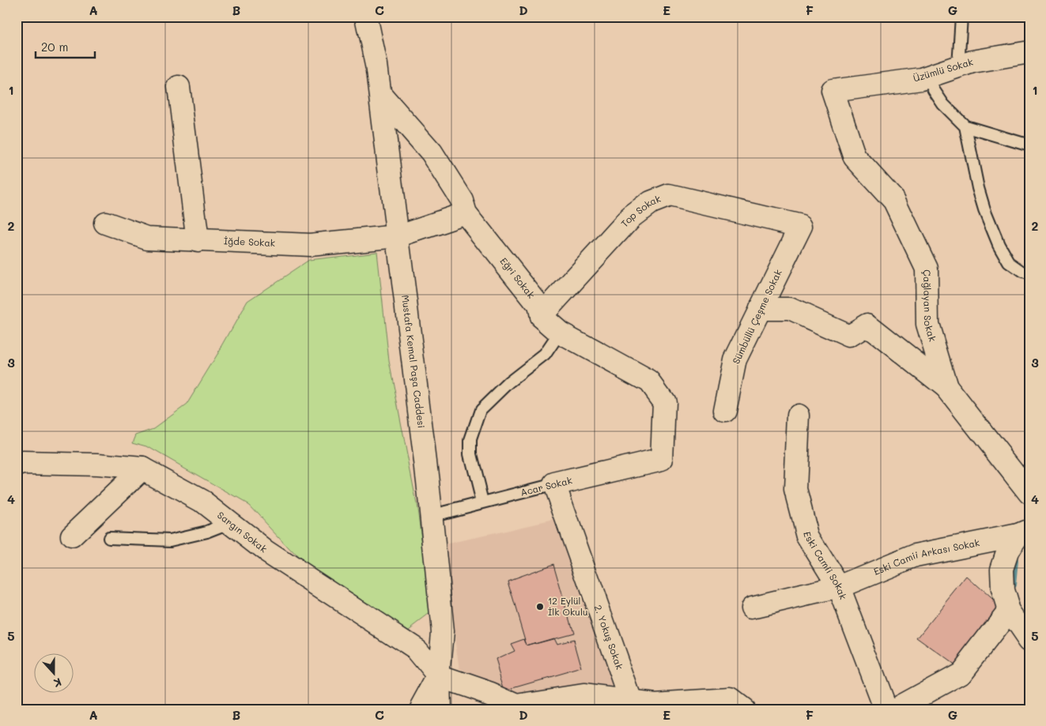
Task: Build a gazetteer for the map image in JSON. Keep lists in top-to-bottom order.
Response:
{
  "streets": {
    "street": [
      "Üzümlü Sokak",
      "Top Sokak",
      "İğde Sokak",
      "Eğri Sokak",
      "Çağlayan Sokak",
      "Sümbüllü Çeşme Sokak",
      "Mustafa Kemal Paşa Caddesi",
      "Acar Sokak",
      "Sargın Sokak",
      "Eski Camii Arkası Sokak",
      "Eski Camii Sokak",
      "2. Yokuş Sokak"
    ]
  },
  "crossings": [
    ["Üzümlü Sokak", "Çağlayan Sokak"],
    ["Top Sokak", "Eğri Sokak"],
    ["Top Sokak", "Sümbüllü Çeşme Sokak"],
    ["İğde Sokak", "Eğri Sokak"],
    ["İğde Sokak", "Mustafa Kemal Paşa Caddesi"],
    ["Eğri Sokak", "Mustafa Kemal Paşa Caddesi"],
    ["Eğri Sokak", "Acar Sokak"],
    ["Mustafa Kemal Paşa Caddesi", "Acar Sokak"],
    ["Mustafa Kemal Paşa Caddesi", "Sargın Sokak"],
    ["Acar Sokak", "2. Yokuş Sokak"],
    ["Eski Camii Arkası Sokak", "Eski Camii Sokak"]
  ],
  "places": ["12 Eylül İlk Okulu"],
  "scale_bar": "20 m",
  "north": "bottom",
  "grid": {
    "columns": [
      "A",
      "B",
      "C",
      "D",
      "E",
      "F",
      "G"
    ],
    "rows": [
      "1",
      "2",
      "3",
      "4",
      "5"
    ]
  }
}
